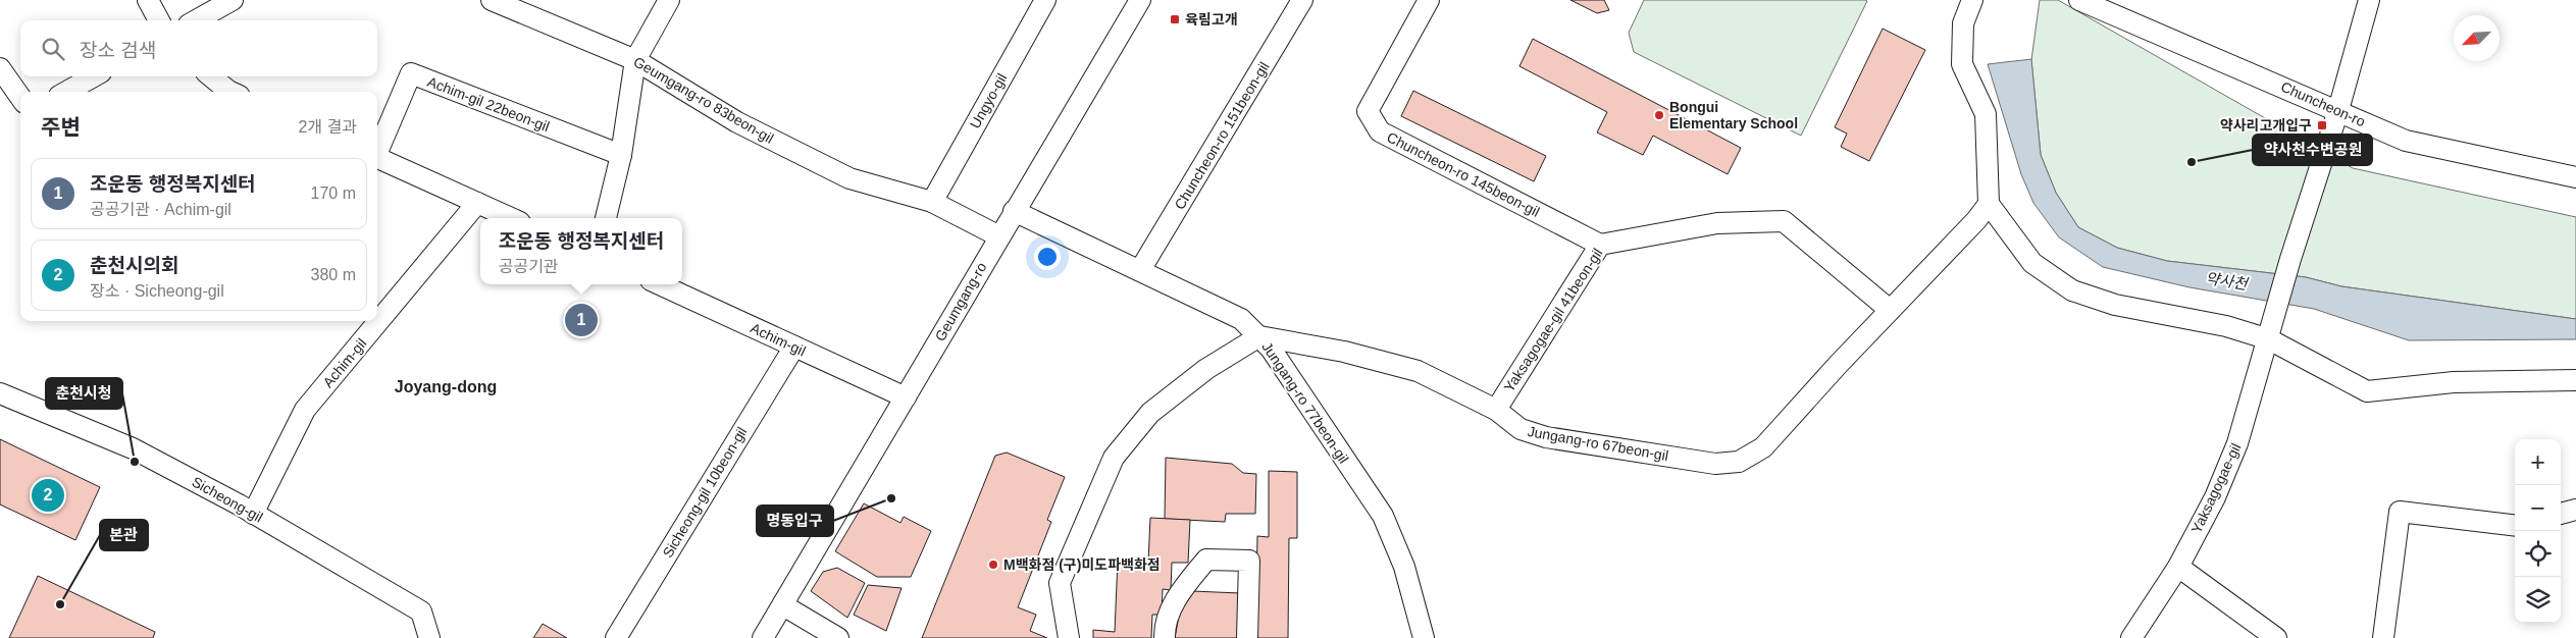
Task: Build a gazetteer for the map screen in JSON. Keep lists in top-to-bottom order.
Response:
{
  "streets": {
    "street": [
      "Geumgang-ro 83beon-gil",
      "Ungyo-gil",
      "Achim-gil 22beon-gil",
      "Chuncheon-ro",
      "Chuncheon-ro 151beon-gil",
      "Chuncheon-ro 145beon-gil",
      "Geumgang-ro",
      "Yaksagogae-gil 41beon-gil",
      "Achim-gil",
      "Jungang-ro 77beon-gil",
      "Jungang-ro 67beon-gil",
      "Yaksagogae-gil",
      "Sicheong-gil 10beon-gil",
      "Sicheong-gil"
    ]
  },
  "crossings": [
    ["Geumgang-ro 83beon-gil", "Ungyo-gil"],
    ["Geumgang-ro 83beon-gil", "Geumgang-ro"],
    ["Chuncheon-ro", "Yaksagogae-gil"],
    ["Chuncheon-ro 151beon-gil", "Jungang-ro 77beon-gil"],
    ["Chuncheon-ro 145beon-gil", "Yaksagogae-gil 41beon-gil"],
    ["Geumgang-ro", "Achim-gil"],
    ["Geumgang-ro", "Jungang-ro 77beon-gil"],
    ["Yaksagogae-gil 41beon-gil", "Jungang-ro 67beon-gil"],
    ["Achim-gil", "Sicheong-gil 10beon-gil"],
    ["Achim-gil", "Sicheong-gil"],
    ["Jungang-ro 77beon-gil", "Jungang-ro 67beon-gil"]
  ],
  "districts": ["Joyang-dong"],
  "water": ["약사천"],
  "places": {
    "transit": ["육림고개", "약사리고개입구"],
    "other": [
      "Bongui Elementary School",
      "약사천수변공원",
      "춘천시청",
      "명동입구",
      "M백화점 (구)미도파백화점",
      "본관"
    ]
  },
  "north": "bottom left",
  "page": {
    "search": "장소 검색",
    "heading": ["주변", "2개 결과"],
    "list": [
      {
        "mark": "1",
        "name": "조운동 행정복지센터",
        "note": "공공기관 · Achim-gil",
        "value": "170 m"
      },
      {
        "mark": "2",
        "name": "춘천시의회",
        "note": "장소 · Sicheong-gil",
        "value": "380 m"
      }
    ],
    "popup": ["조운동 행정복지센터", "공공기관"],
    "pins": ["1", "2"],
    "map_buttons": ["+", "−"]
  }
}
